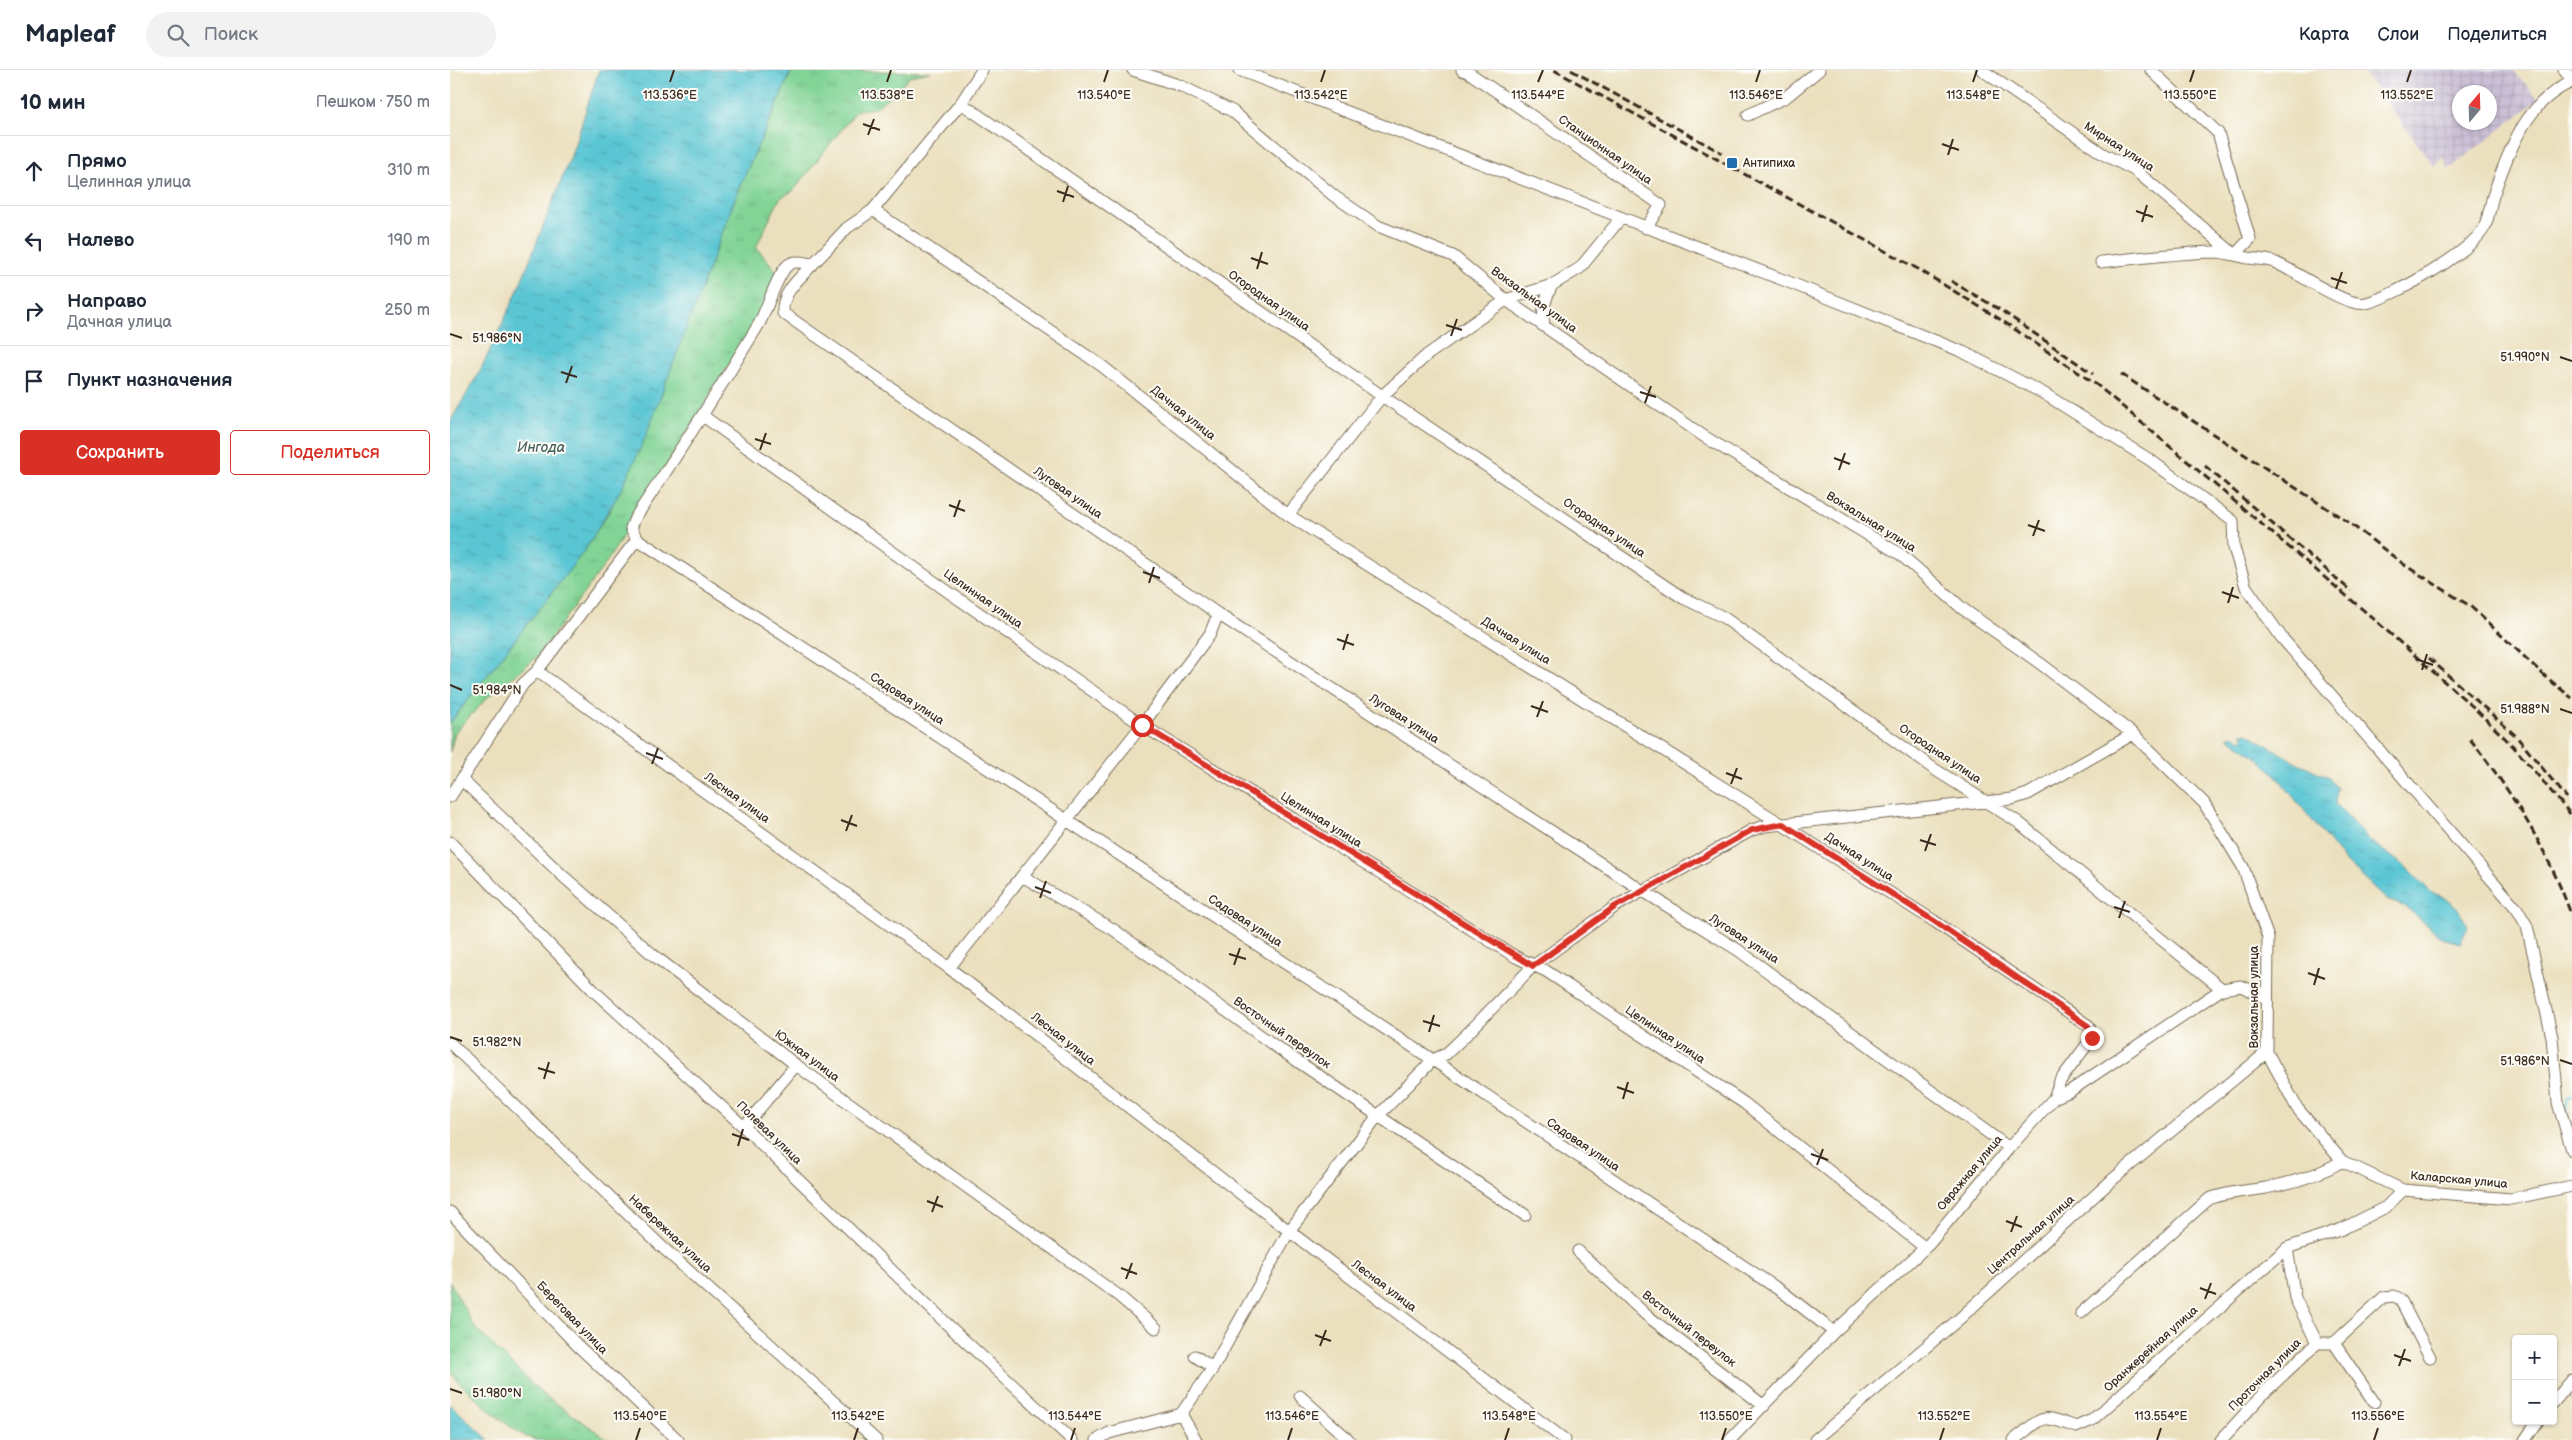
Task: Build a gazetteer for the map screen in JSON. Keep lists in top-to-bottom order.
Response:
{
  "streets": {
    "street": [
      "Мирная улица",
      "Станционная улица",
      "Вокзальная улица",
      "Огородная улица",
      "Дачная улица",
      "Луговая улица",
      "Целинная улица",
      "Садовая улица",
      "Лесная улица",
      "Восточный переулок",
      "Южная улица",
      "Полевая улица",
      "Овражная улица",
      "Каларская улица",
      "Набережная улица",
      "Центральная улица",
      "Береговая улица",
      "Оранжерейная улица",
      "Проточная улица"
    ]
  },
  "crossings": [
    ["Вокзальная улица", "Каларская улица"],
    ["Вокзальная улица", "Центральная улица"],
    ["Вокзальная улица", "Оранжерейная улица"],
    ["Огородная улица", "Овражная улица"],
    ["Дачная улица", "Овражная улица"],
    ["Луговая улица", "Овражная улица"],
    ["Целинная улица", "Овражная улица"],
    ["Садовая улица", "Овражная улица"],
    ["Восточный переулок", "Овражная улица"],
    ["Каларская улица", "Оранжерейная улица"]
  ],
  "water": ["Ингода"],
  "places": {
    "transit": ["Антипиха"]
  },
  "north": "top",
  "page": {
    "header": "Mapleaf",
    "search": "Поиск",
    "nav": ["Карта", "Слои", "Поделиться"],
    "heading": ["10 мин", "Пешком · 750 m"],
    "list": [
      ["Прямо", "Целинная улица", "310 m"],
      ["Налево", "190 m"],
      ["Направо", "Дачная улица", "250 m"],
      "Пункт назначения"
    ],
    "buttons": ["Сохранить", "Поделиться"],
    "map_buttons": ["+", "−"]
  },
  "coordinates": [
    "113.536°E",
    "113.538°E",
    "113.540°E",
    "113.542°E",
    "113.544°E",
    "113.546°E",
    "113.548°E",
    "113.550°E",
    "113.552°E",
    "51.986°N",
    "51.990°N",
    "51.984°N",
    "51.988°N",
    "51.982°N",
    "51.980°N",
    "113.554°E",
    "113.556°E"
  ]
}
